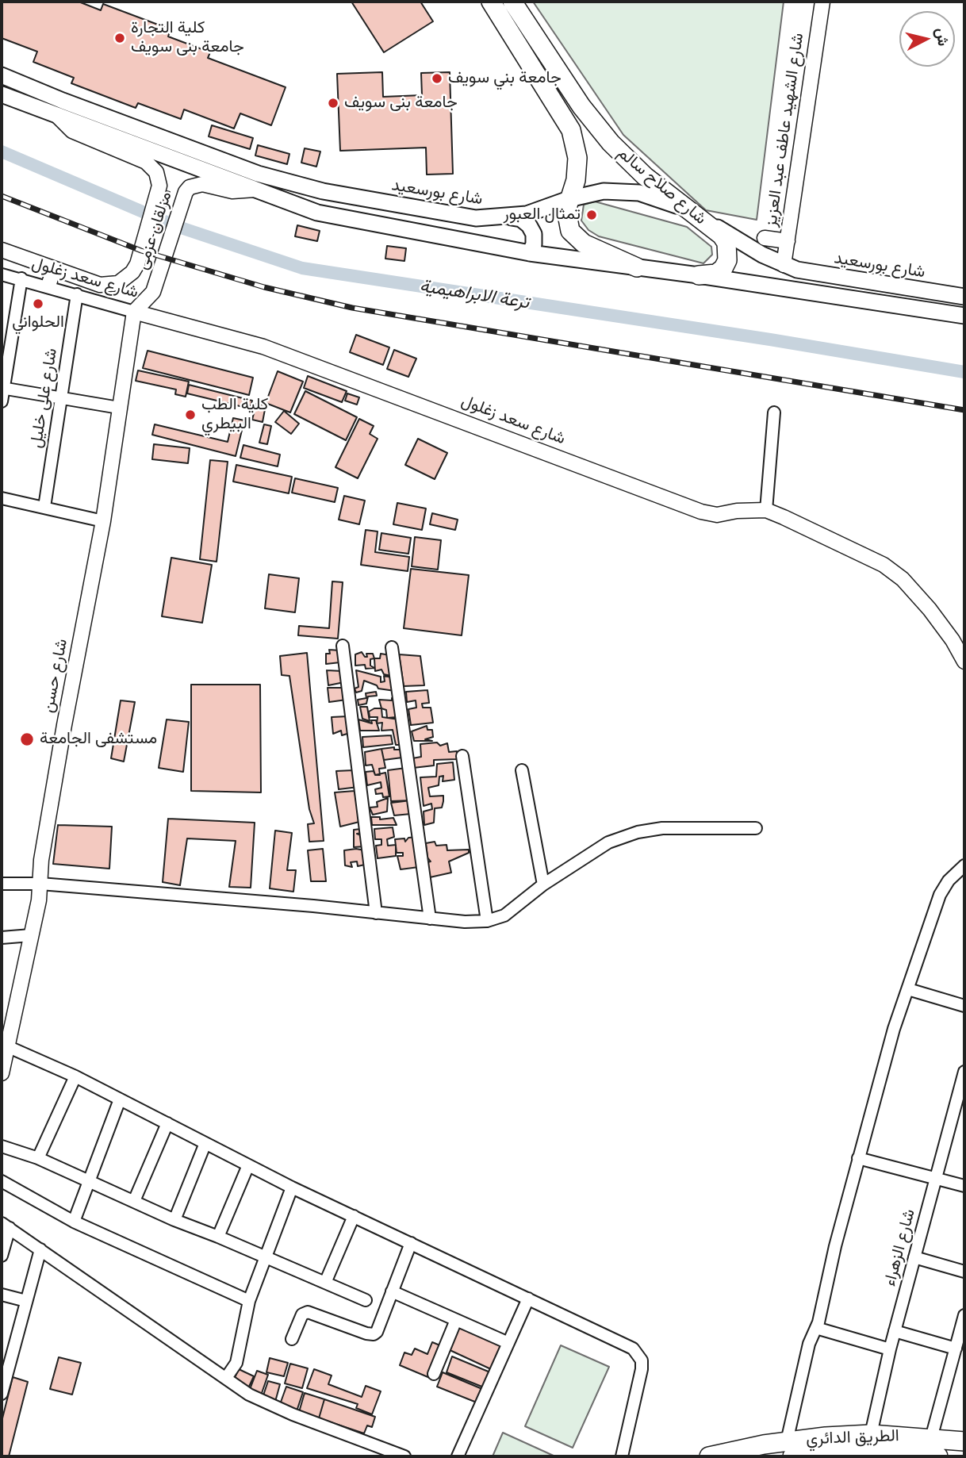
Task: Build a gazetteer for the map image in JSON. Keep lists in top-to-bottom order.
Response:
{
  "streets": {
    "main road": ["شارع صلاح سالم", "شارع بورسعيد", "الطريق الدائري"],
    "street": [
      "شارع الشهيد عاطف عبد العزيز",
      "مزلقان عزمى",
      "شارع سعد زغلول",
      "شارع على خليل",
      "شارع حسن",
      "شارع الزهراء"
    ]
  },
  "crossings": [
    ["شارع الشهيد عاطف عبد العزيز", "شارع بورسعيد"],
    ["شارع صلاح سالم", "شارع بورسعيد"],
    ["مزلقان عزمى", "شارع سعد زغلول"],
    ["مزلقان عزمى", "شارع حسن"],
    ["شارع سعد زغلول", "شارع على خليل"],
    ["شارع سعد زغلول", "شارع حسن"],
    ["شارع الزهراء", "الطريق الدائري"]
  ],
  "water": ["ترعة الابراهيمية"],
  "places": [
    "كلية التجارة جامعة بنى سويف",
    "جامعة بني سويف",
    "جامعة بنى سويف",
    "تمثال العبور",
    "الحلواني",
    "كلية الطب البيطري",
    "مستشفى الجامعة"
  ],
  "north": "right"
}
